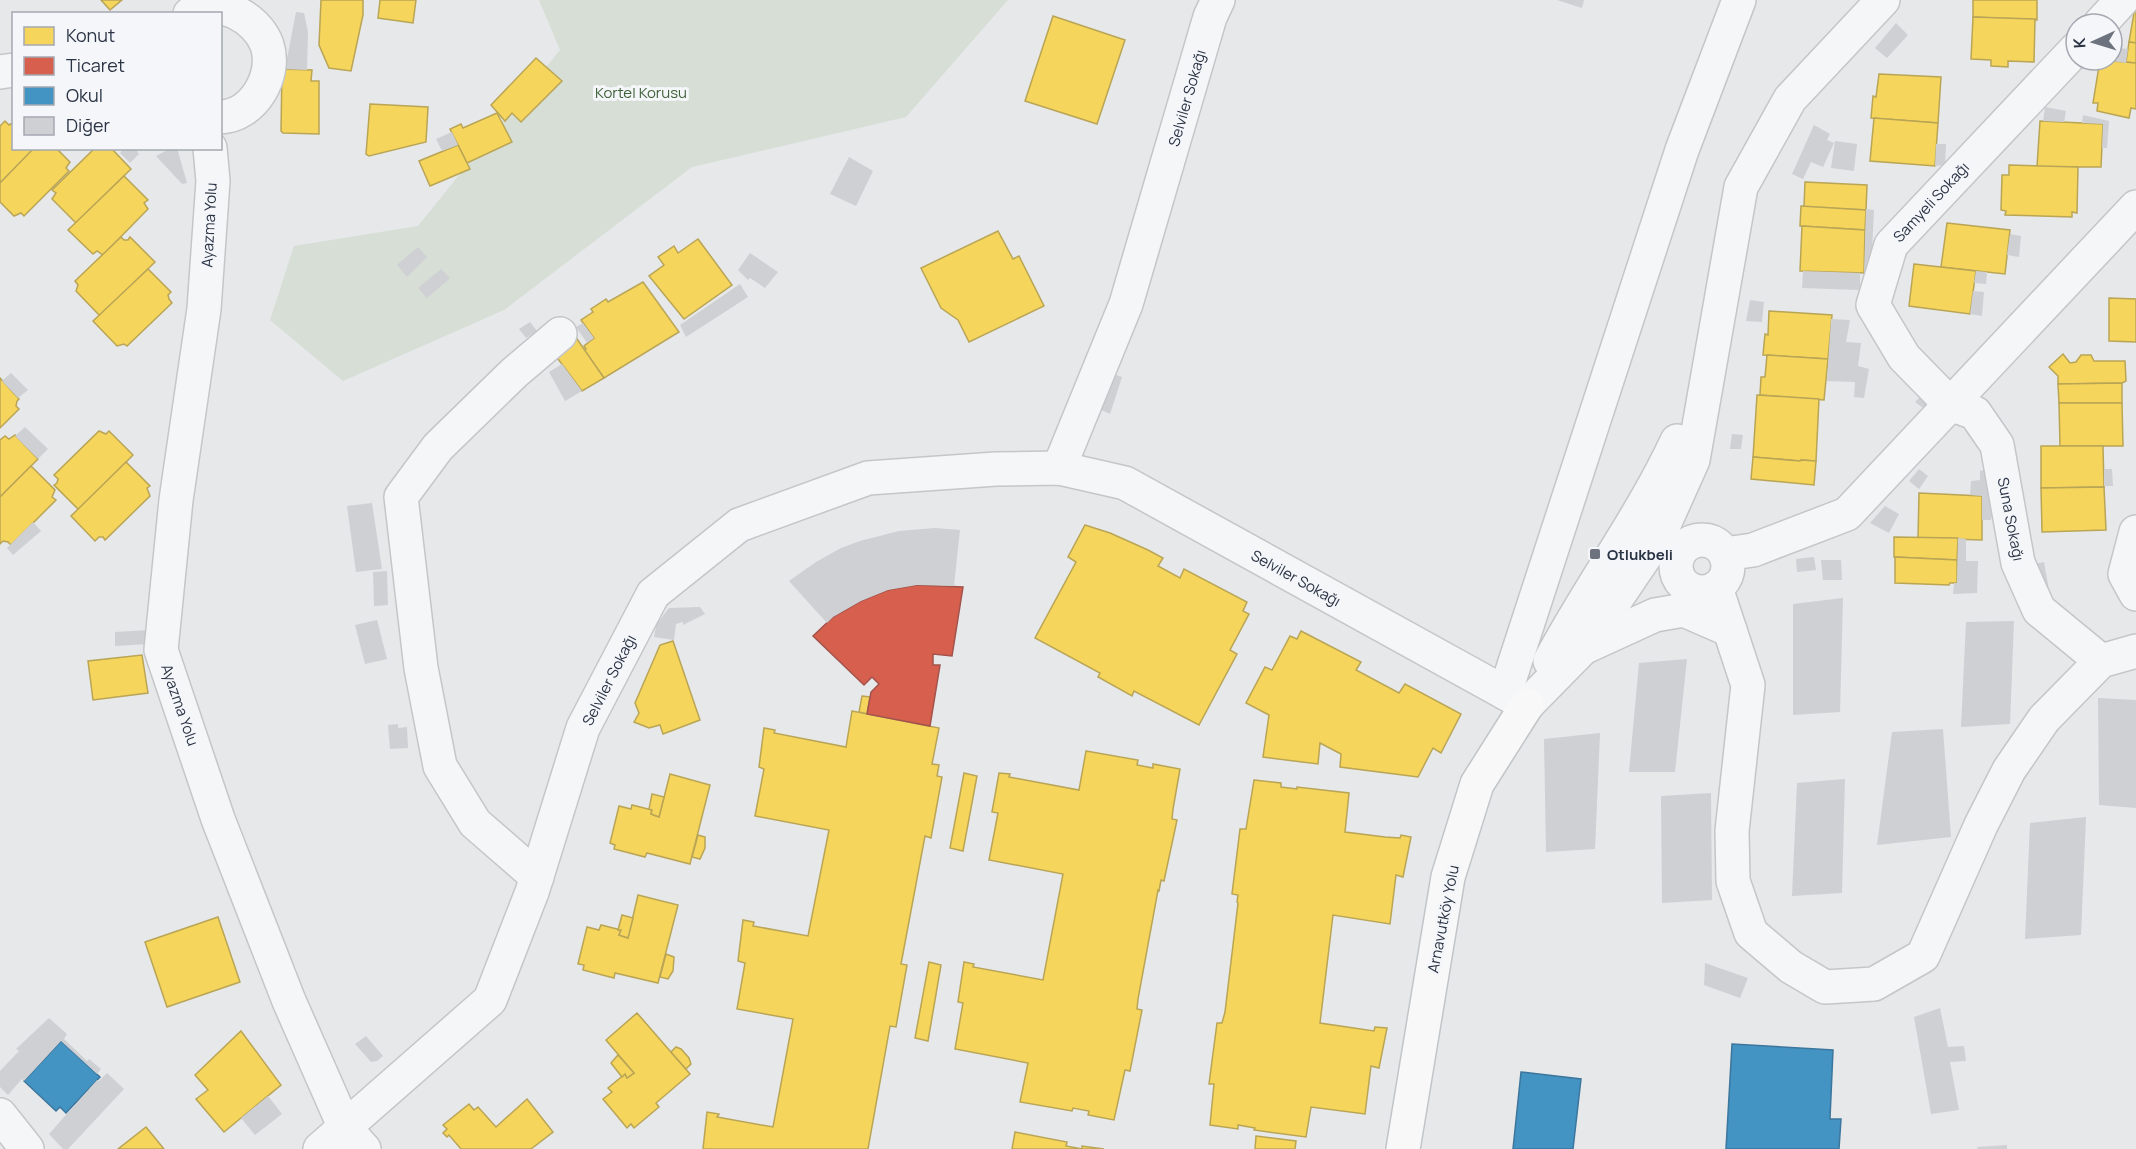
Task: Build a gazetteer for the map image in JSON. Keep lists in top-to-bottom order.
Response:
{
  "streets": {
    "main road": ["Arnavutköy Yolu"],
    "street": [
      "Selviler Sokağı",
      "Samyeli Sokağı",
      "Ayazma Yolu",
      "Suna Sokağı"
    ]
  },
  "crossings": [
    ["Selviler Sokağı", "Ayazma Yolu"],
    ["Selviler Sokağı", "Arnavutköy Yolu"],
    ["Samyeli Sokağı", "Suna Sokağı"]
  ],
  "parks": ["Kortel Korusu"],
  "places": {
    "transit": ["Otlukbeli"]
  },
  "legend": [
    "Konut",
    "Ticaret",
    "Okul",
    "Diğer"
  ],
  "north": "left"
}
